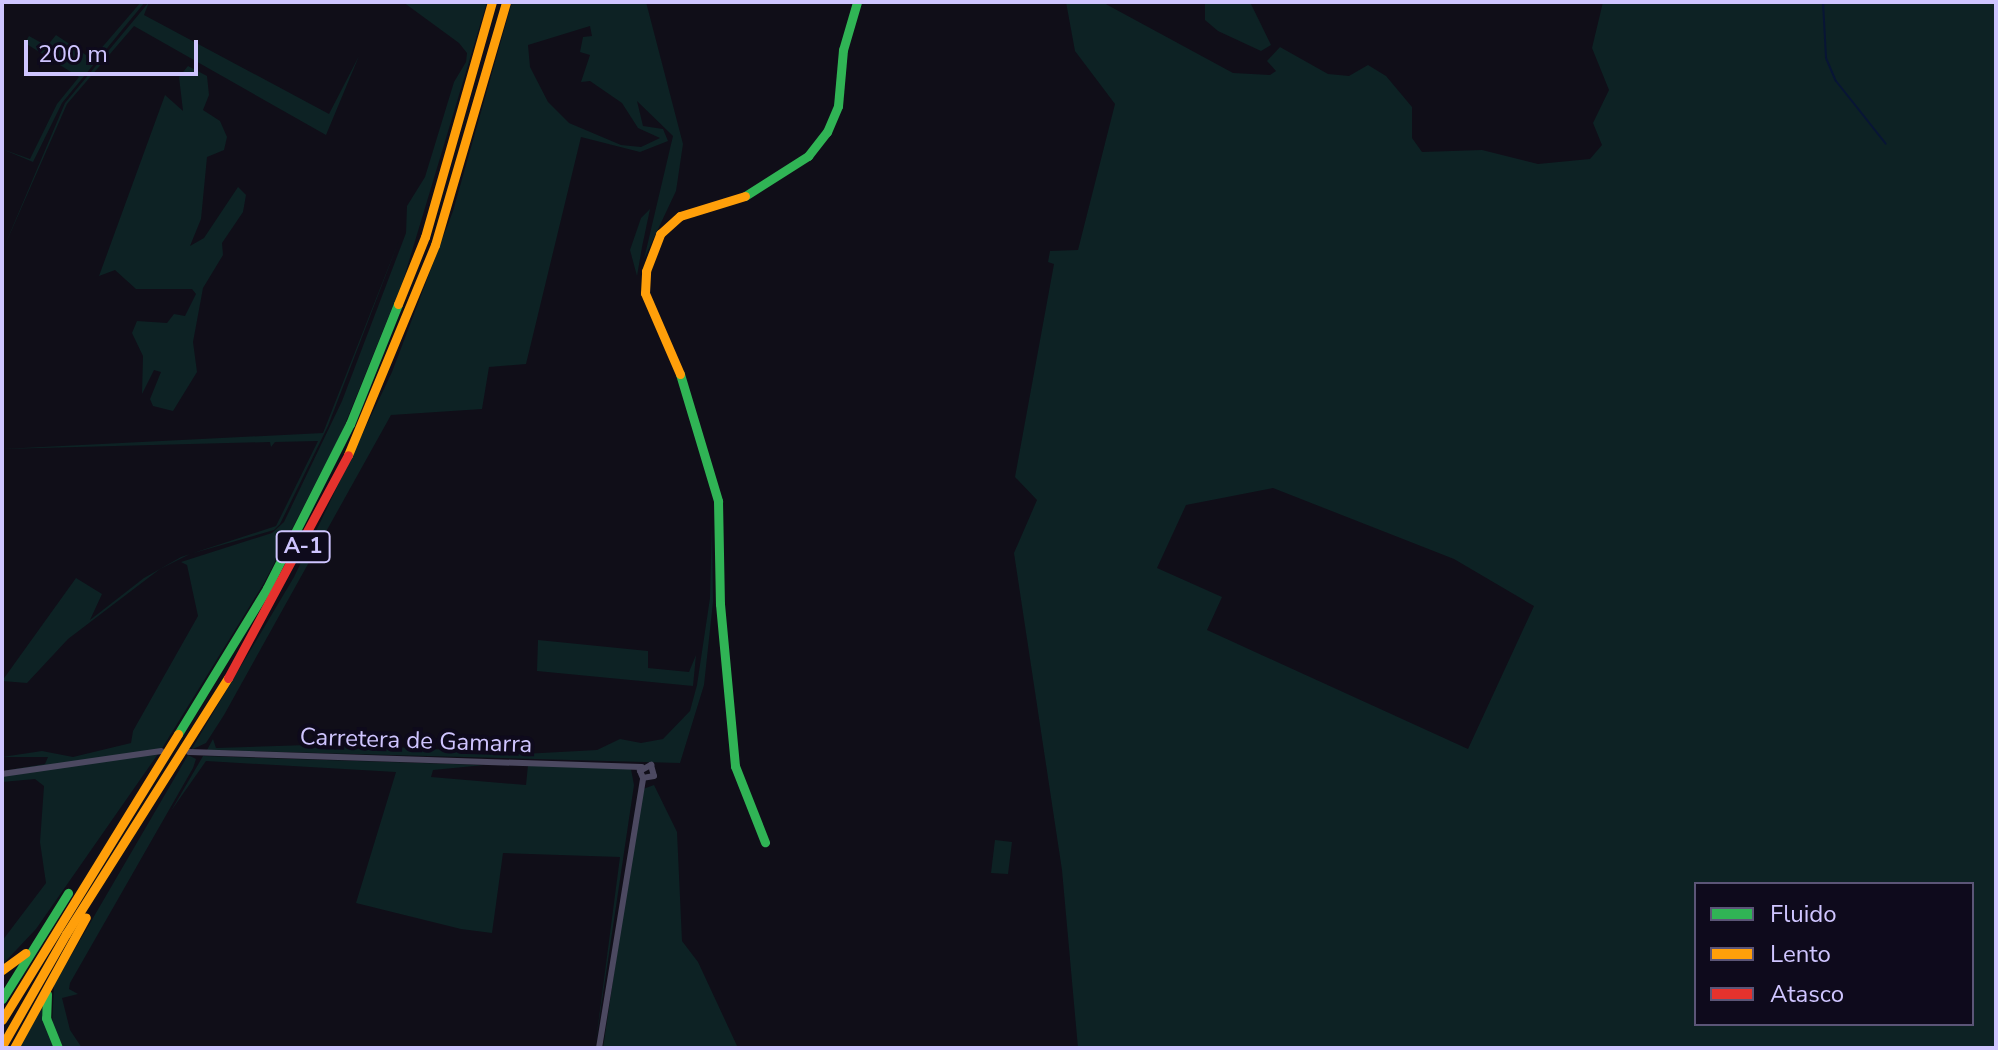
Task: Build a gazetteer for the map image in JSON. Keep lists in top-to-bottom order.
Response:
{
  "streets": {
    "main road": ["A-1"],
    "street": ["Carretera de Gamarra"]
  },
  "legend": ["Fluido", "Lento", "Atasco"],
  "scale_bar": "200 m"
}
